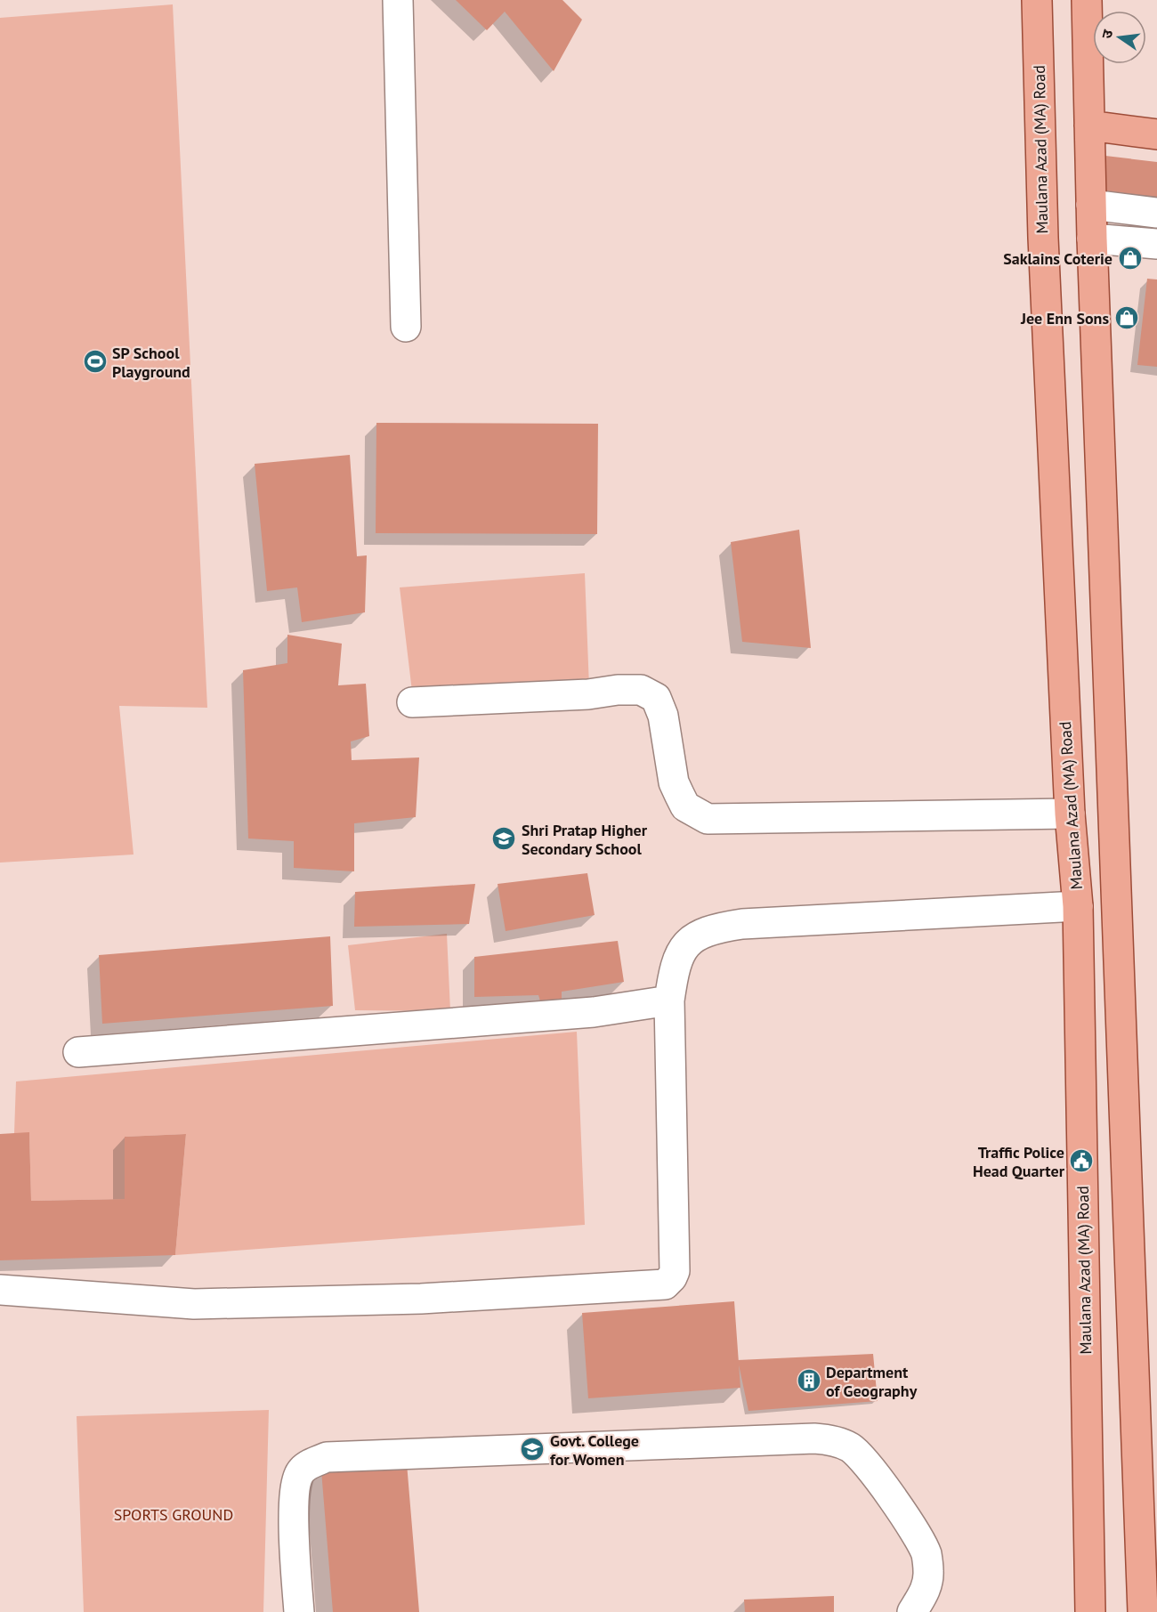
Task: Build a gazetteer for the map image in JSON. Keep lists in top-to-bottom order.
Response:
{
  "streets": {
    "main road": ["Maulana Azad (MA) Road"]
  },
  "parks": ["SPORTS GROUND"],
  "places": {
    "shop": ["Saklains Coterie", "Jee Enn Sons"],
    "sports": ["SP School Playground"],
    "school or university": ["Shri Pratap Higher Secondary School", "Govt. College for Women"],
    "public building": ["Traffic Police Head Quarter"],
    "building": ["Department of Geography"]
  },
  "north": "left"
}
